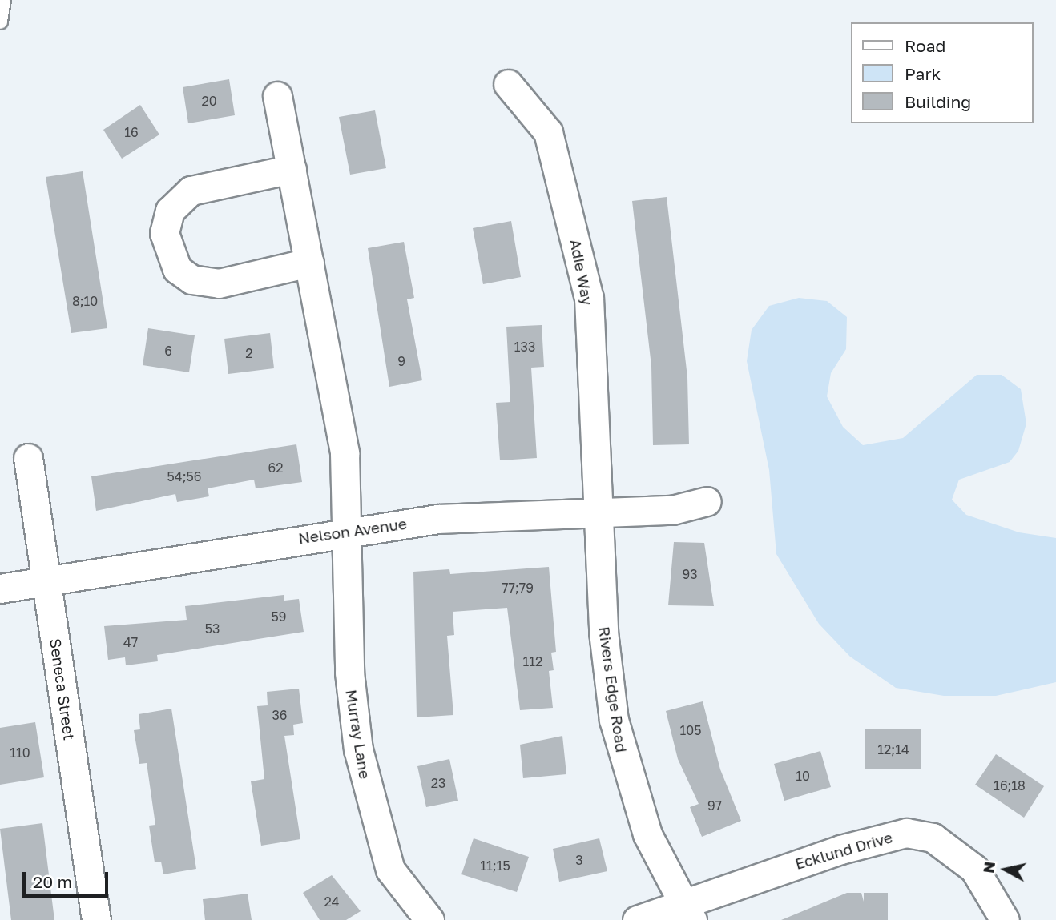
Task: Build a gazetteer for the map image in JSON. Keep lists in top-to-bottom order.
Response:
{
  "streets": {
    "street": [
      "Adie Way",
      "Nelson Avenue",
      "Seneca Street",
      "Rivers Edge Road",
      "Murray Lane",
      "Ecklund Drive"
    ]
  },
  "crossings": [
    ["Adie Way", "Nelson Avenue"],
    ["Adie Way", "Rivers Edge Road"],
    ["Nelson Avenue", "Seneca Street"],
    ["Nelson Avenue", "Rivers Edge Road"],
    ["Nelson Avenue", "Murray Lane"],
    ["Rivers Edge Road", "Ecklund Drive"]
  ],
  "house_numbers": [
    "20",
    "16",
    "8;10",
    "133",
    "6",
    "2",
    "9",
    "62",
    "54;56",
    "93",
    "77;79",
    "59",
    "53",
    "47",
    "112",
    "36",
    "105",
    "12;14",
    "110",
    "10",
    "23",
    "16;18",
    "97",
    "3",
    "11;15",
    "24"
  ],
  "legend": ["Road", "Park", "Building"],
  "scale_bar": "20 m",
  "north": "left"
}
